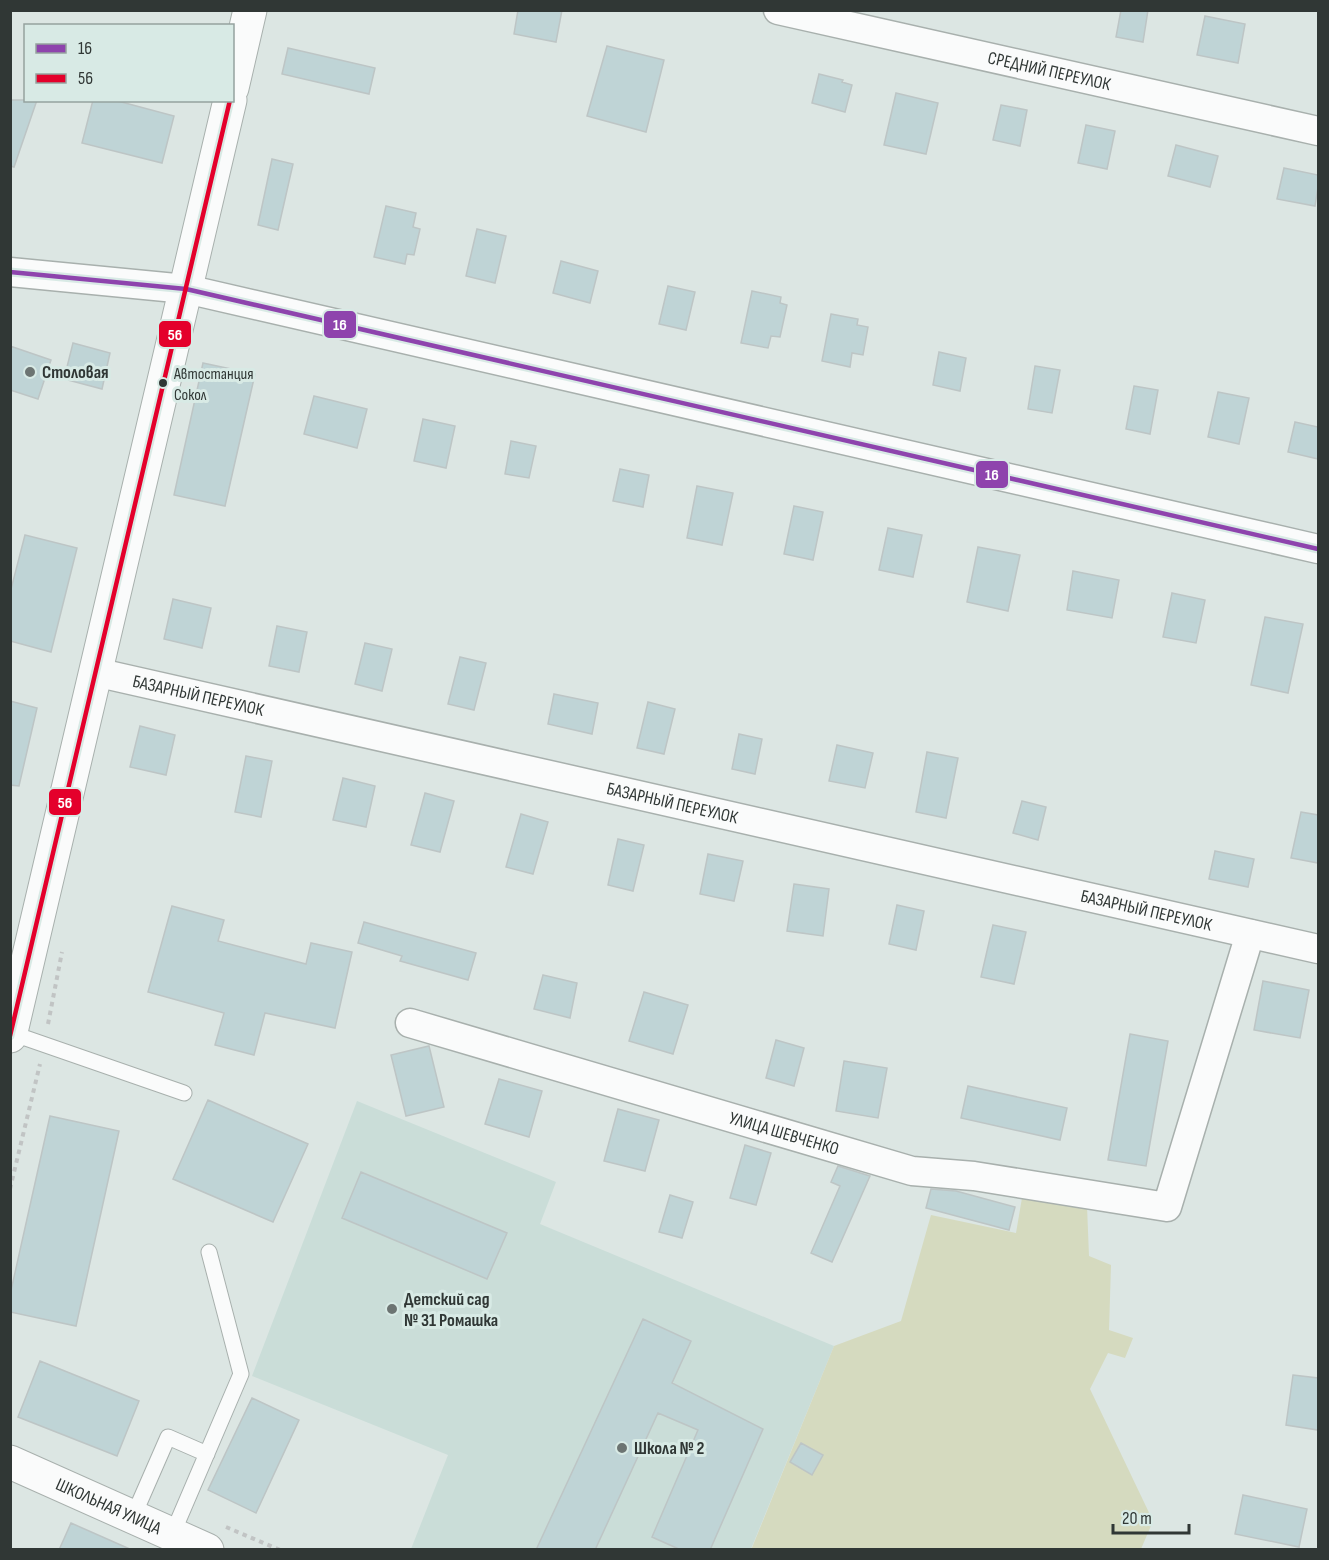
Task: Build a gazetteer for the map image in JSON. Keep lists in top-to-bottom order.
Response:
{
  "streets": {
    "street": [
      "СРЕДНИЙ ПЕРЕУЛОК",
      "БАЗАРНЫЙ ПЕРЕУЛОК",
      "УЛИЦА ШЕВЧЕНКО",
      "ШКОЛЬНАЯ УЛИЦА"
    ]
  },
  "crossings": [
    ["БАЗАРНЫЙ ПЕРЕУЛОК", "УЛИЦА ШЕВЧЕНКО"]
  ],
  "places": [
    "Столовая",
    "Автостанция Сокол",
    "Детский сад № 31 Ромашка",
    "Школа № 2"
  ],
  "lines": ["transit line 56", "transit line 16"],
  "legend": ["16", "56"],
  "scale_bar": "20 m"
}
